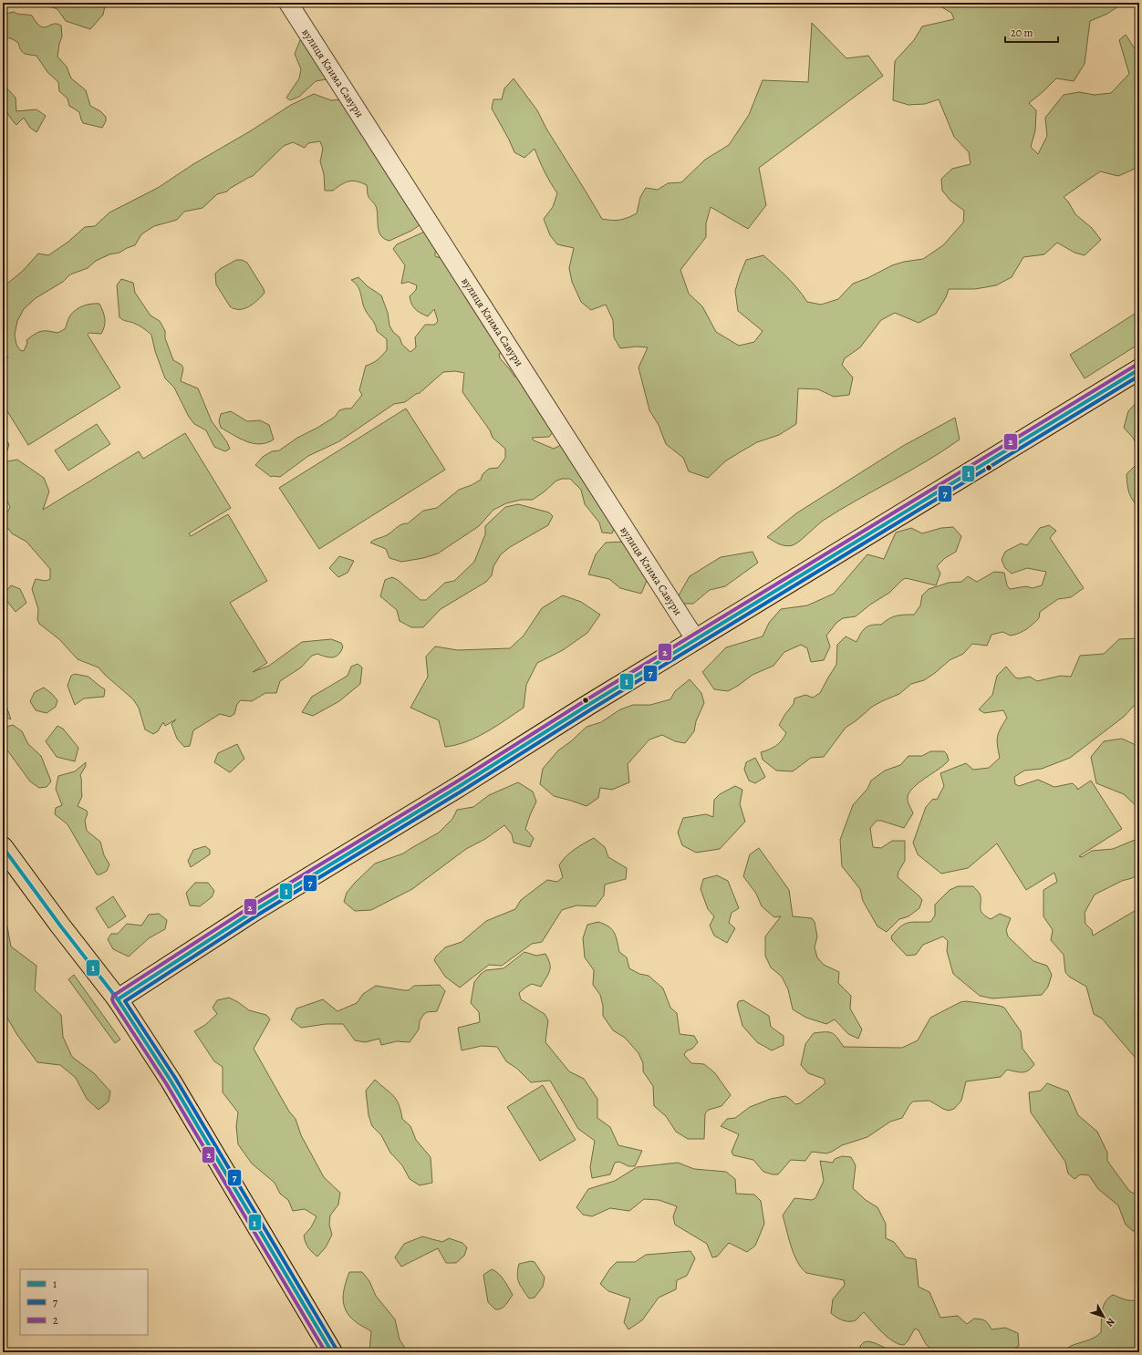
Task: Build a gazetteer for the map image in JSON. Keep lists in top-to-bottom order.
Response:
{
  "streets": {
    "street": ["вулиця Клима Савури"]
  },
  "lines": ["transit line 2", "transit line 1", "transit line 7"],
  "legend": ["1", "7", "2"],
  "scale_bar": "20 m",
  "north": "bottom right"
}
